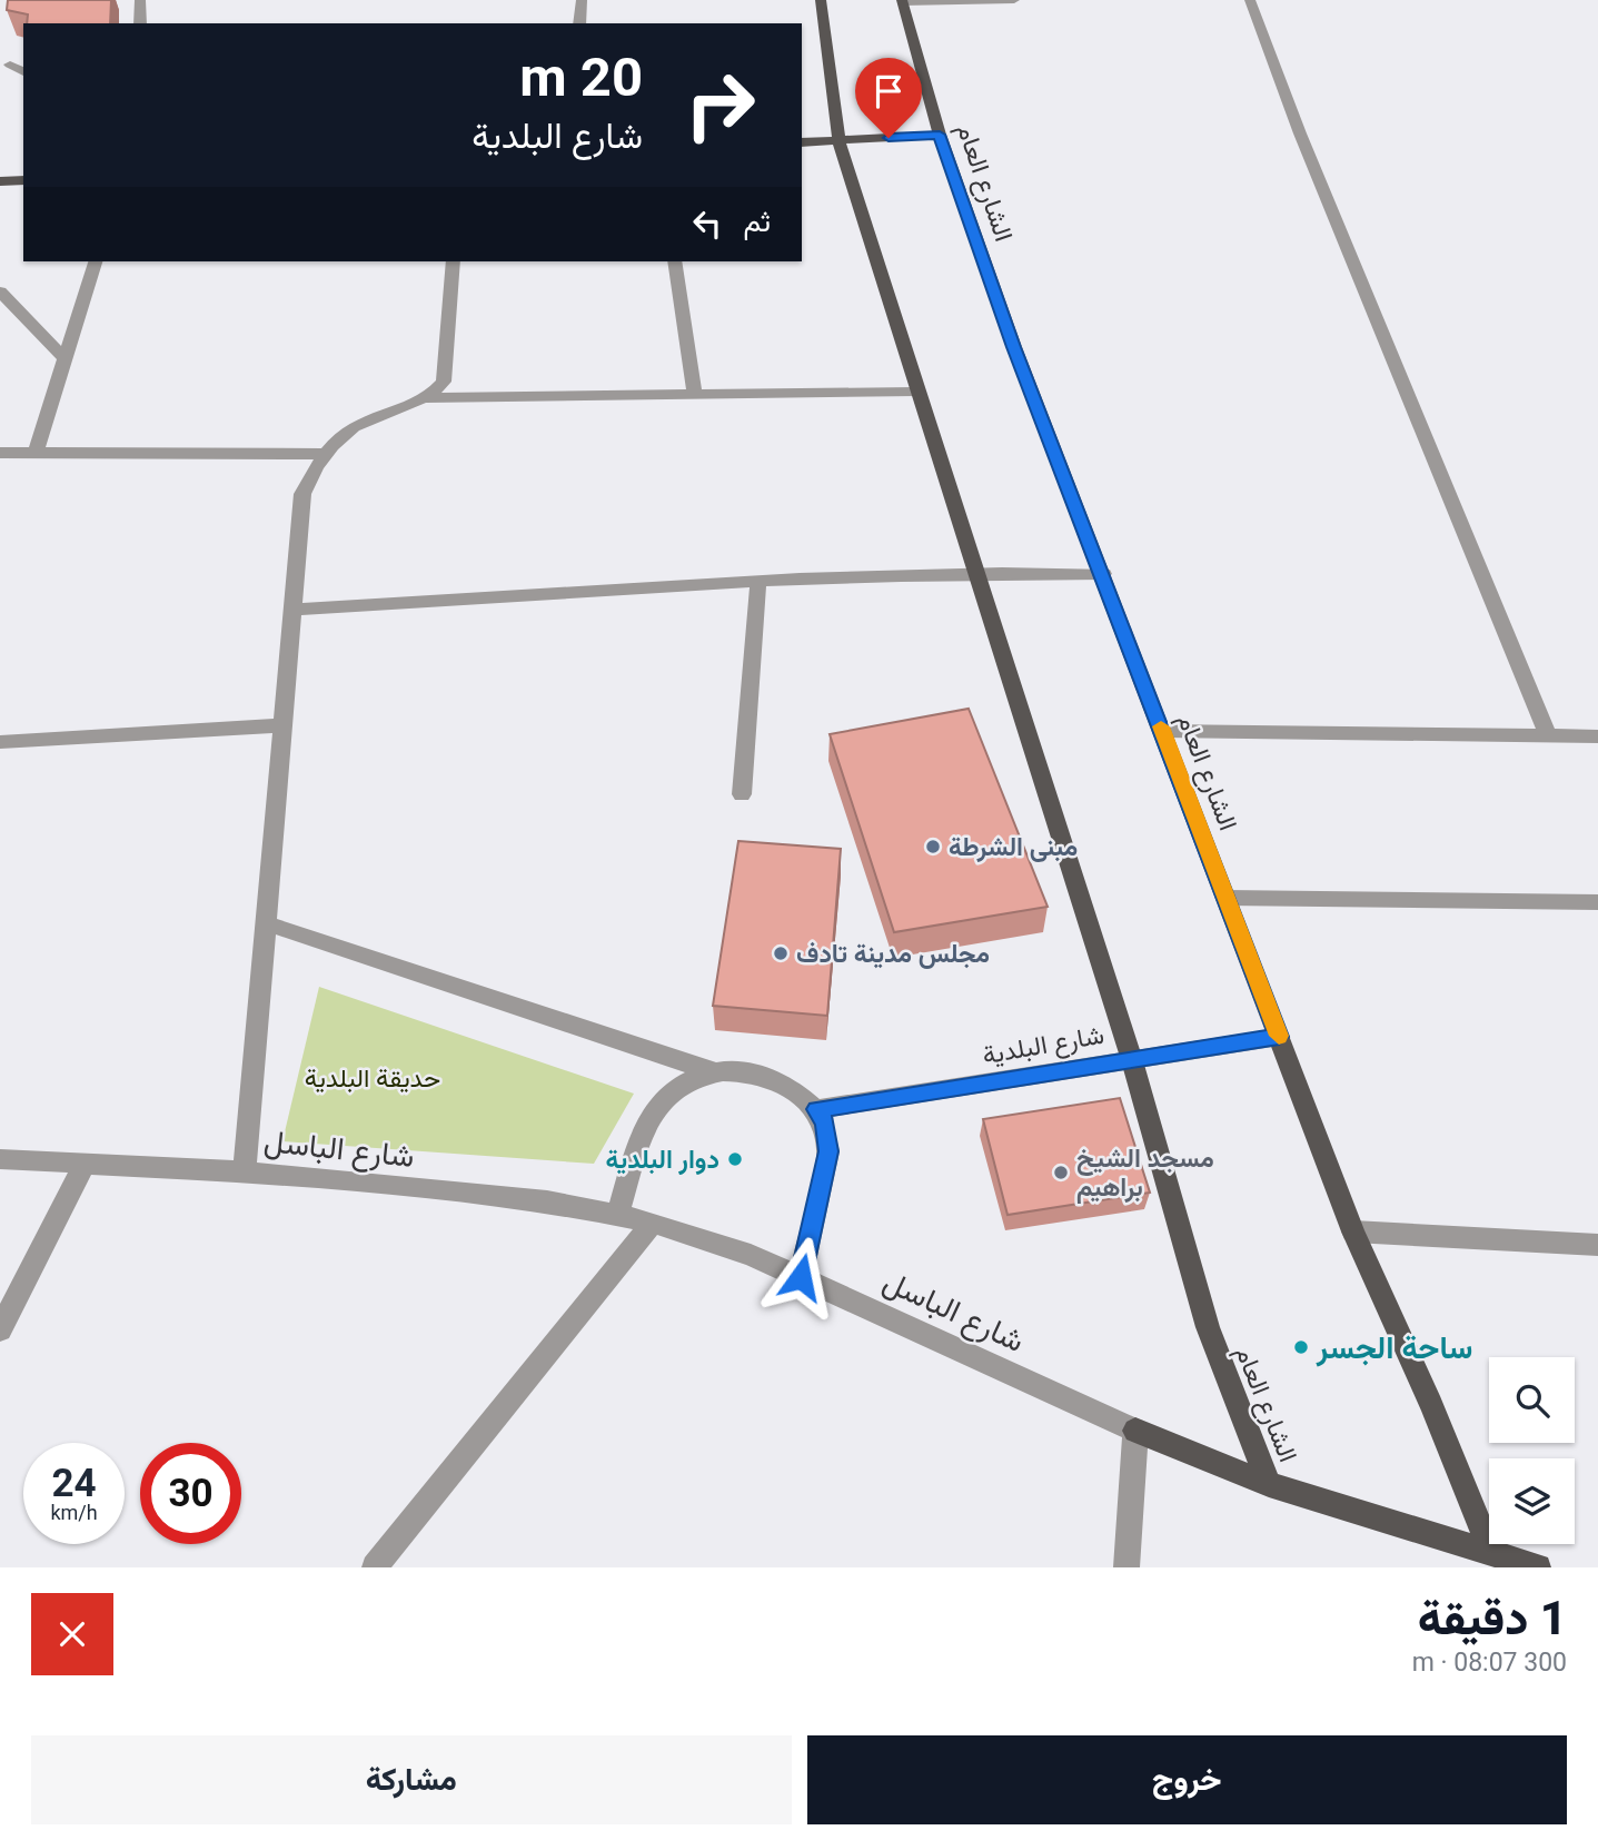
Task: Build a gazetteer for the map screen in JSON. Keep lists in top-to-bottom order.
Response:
{
  "streets": {
    "main road": ["الشارع العام", "شارع الباسل"],
    "street": ["شارع البلدية"]
  },
  "crossings": [
    ["الشارع العام", "شارع البلدية"],
    ["الشارع العام", "شارع الباسل"]
  ],
  "parks": ["حديقة البلدية"],
  "places": [
    "مبنى الشرطة",
    "مجلس مدينة تادف",
    "دوار البلدية",
    "مسجد الشيخ براهيم",
    "ساحة الجسر"
  ],
  "page": {
    "turn": ["20 m", "شارع البلدية"],
    "then": "ثم",
    "speed": "24 km/h",
    "limit": "30",
    "heading": ["1 دقيقة", "300 m · 08:07"],
    "buttons": ["خروج", "مشاركة"]
  }
}
